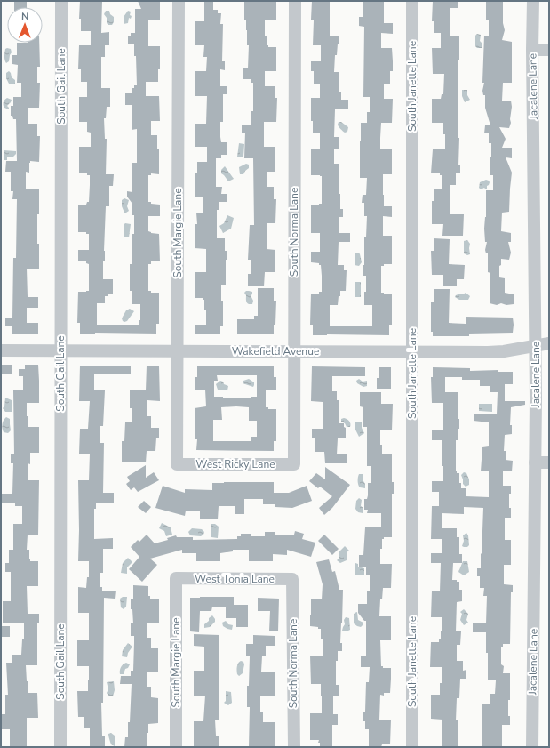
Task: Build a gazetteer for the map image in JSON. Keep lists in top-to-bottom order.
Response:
{
  "streets": {
    "street": [
      "South Gail Lane",
      "South Janette Lane",
      "Jacalene Lane",
      "South Norma Lane",
      "South Margie Lane",
      "Wakefield Avenue",
      "West Ricky Lane",
      "West Tonia Lane"
    ]
  },
  "crossings": [
    ["South Gail Lane", "Wakefield Avenue"],
    ["South Janette Lane", "Wakefield Avenue"],
    ["Jacalene Lane", "Wakefield Avenue"],
    ["South Norma Lane", "Wakefield Avenue"],
    ["South Norma Lane", "West Ricky Lane"],
    ["South Norma Lane", "West Tonia Lane"],
    ["South Margie Lane", "Wakefield Avenue"],
    ["South Margie Lane", "West Ricky Lane"],
    ["South Margie Lane", "West Tonia Lane"]
  ],
  "north": "top"
}
